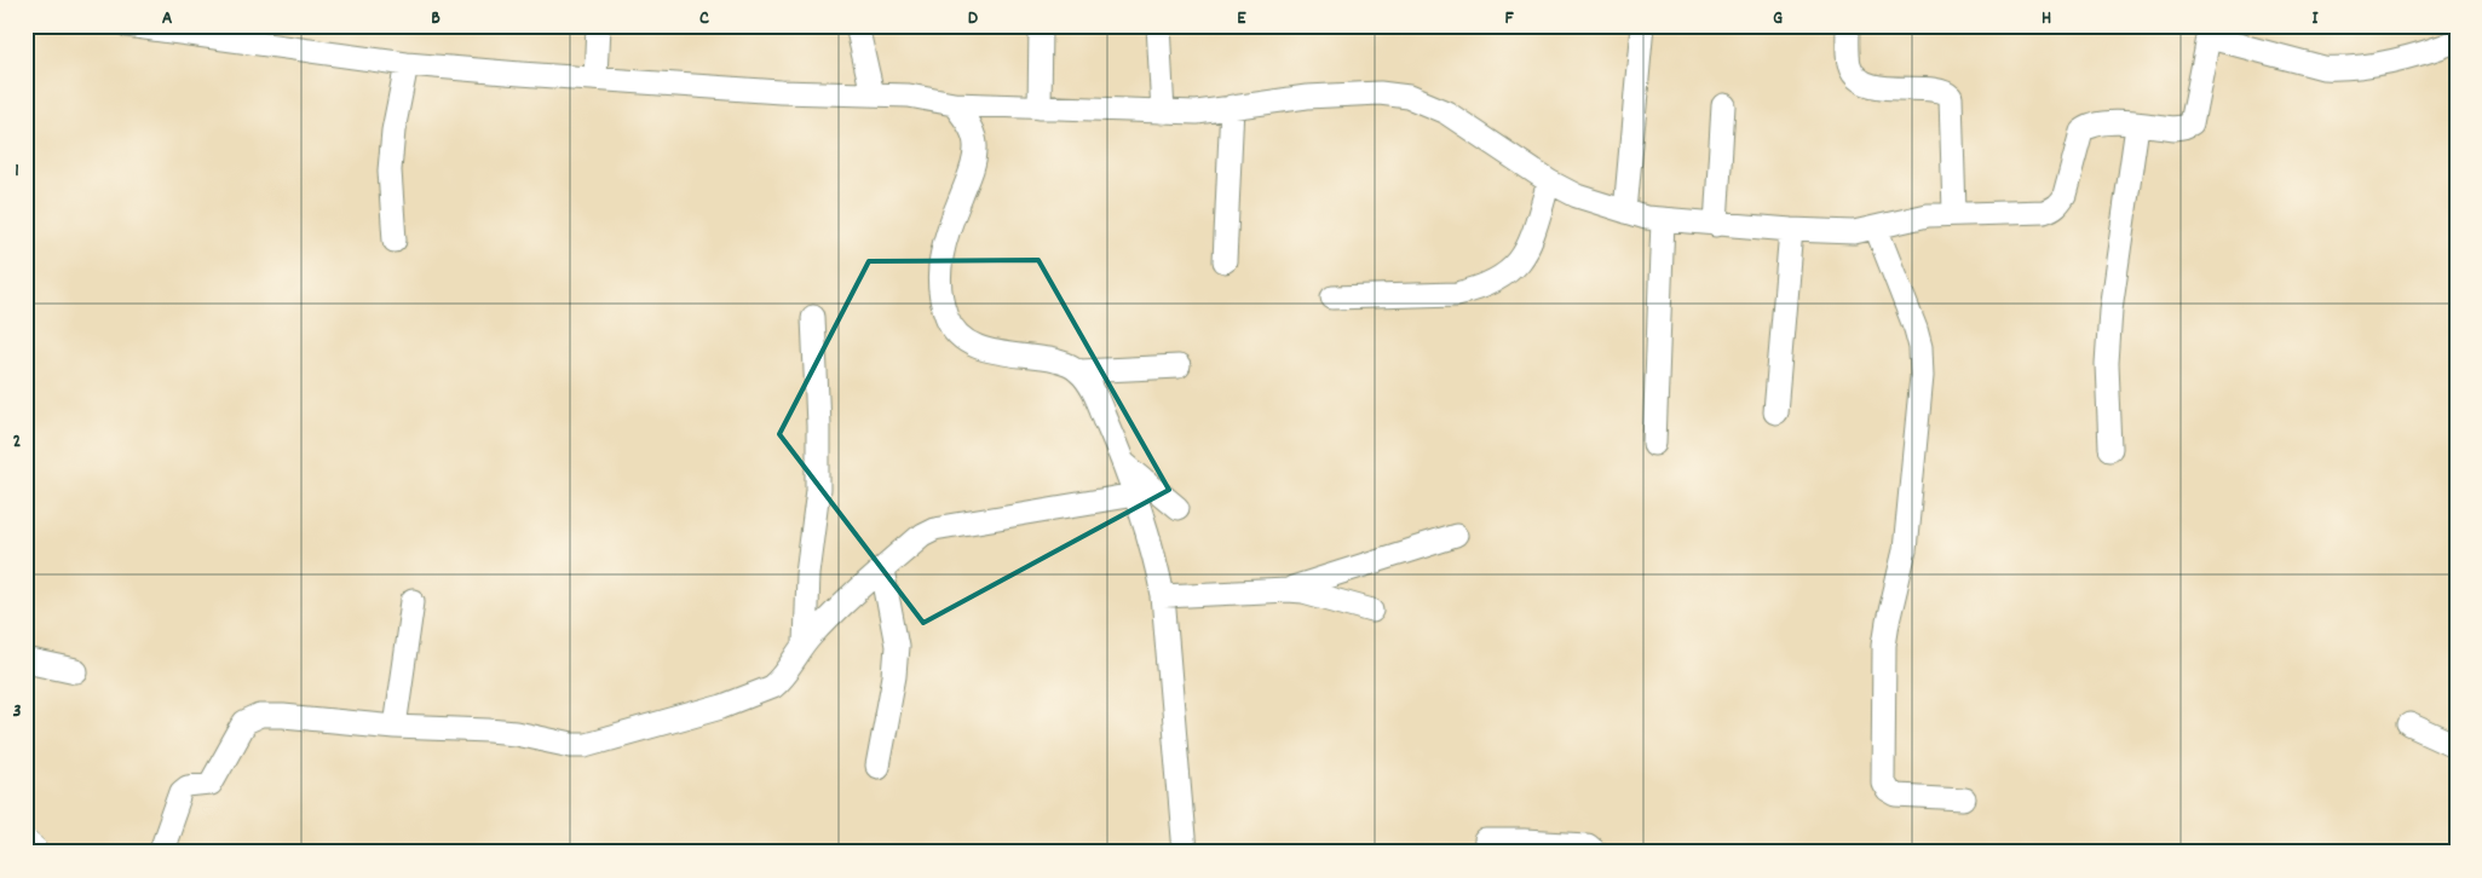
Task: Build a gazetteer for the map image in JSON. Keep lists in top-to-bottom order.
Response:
{
  "grid": {
    "columns": [
      "A",
      "B",
      "C",
      "D",
      "E",
      "F",
      "G",
      "H",
      "I"
    ],
    "rows": ["1", "2", "3"]
  }
}
